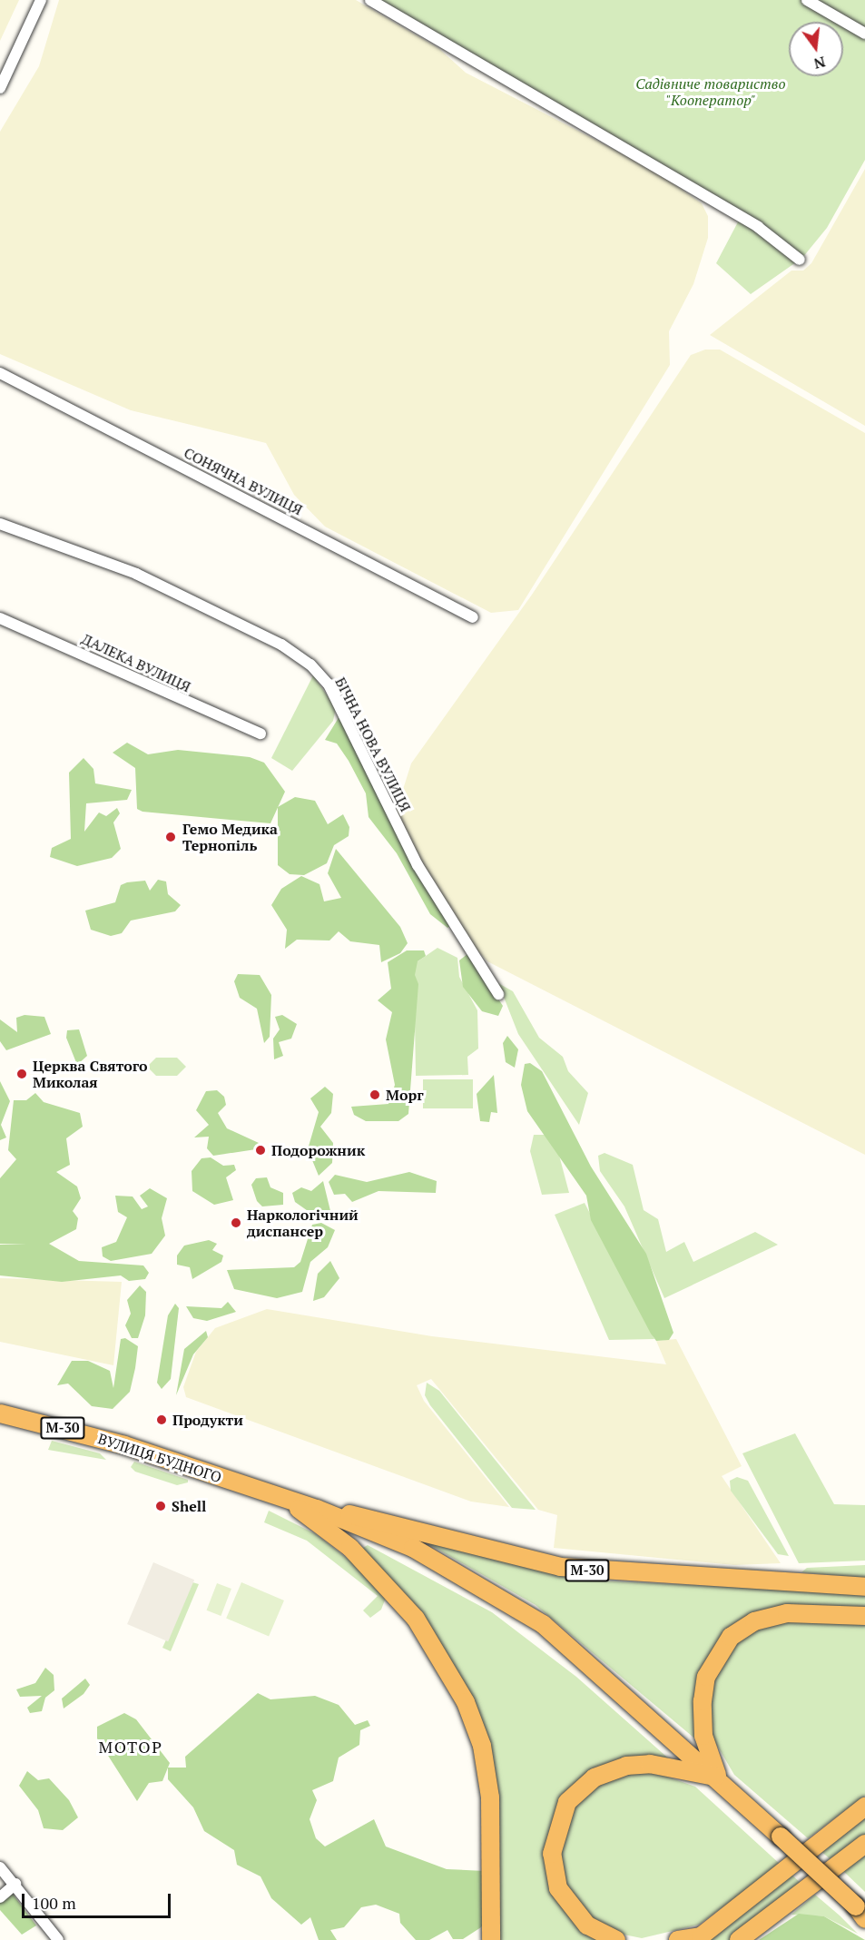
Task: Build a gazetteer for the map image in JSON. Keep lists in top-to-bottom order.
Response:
{
  "streets": {
    "highway": ["М-30", "ВУЛИЦЯ БУДНОГО"],
    "street": ["СОНЯЧНА ВУЛИЦЯ", "ДАЛЕКА ВУЛИЦЯ", "БІЧНА НОВА ВУЛИЦЯ"]
  },
  "crossings": [
    ["М-30", "ВУЛИЦЯ БУДНОГО"]
  ],
  "districts": ["МОТОР"],
  "parks": ["Садівниче товариство \"Кооператор\""],
  "places": [
    "Гемо Медика Тернопіль",
    "Церква Святого Миколая",
    "Морг",
    "Подорожник",
    "Наркологічний диспансер",
    "Продукти",
    "Shell"
  ],
  "scale_bar": "100 m",
  "north": "bottom"
}
